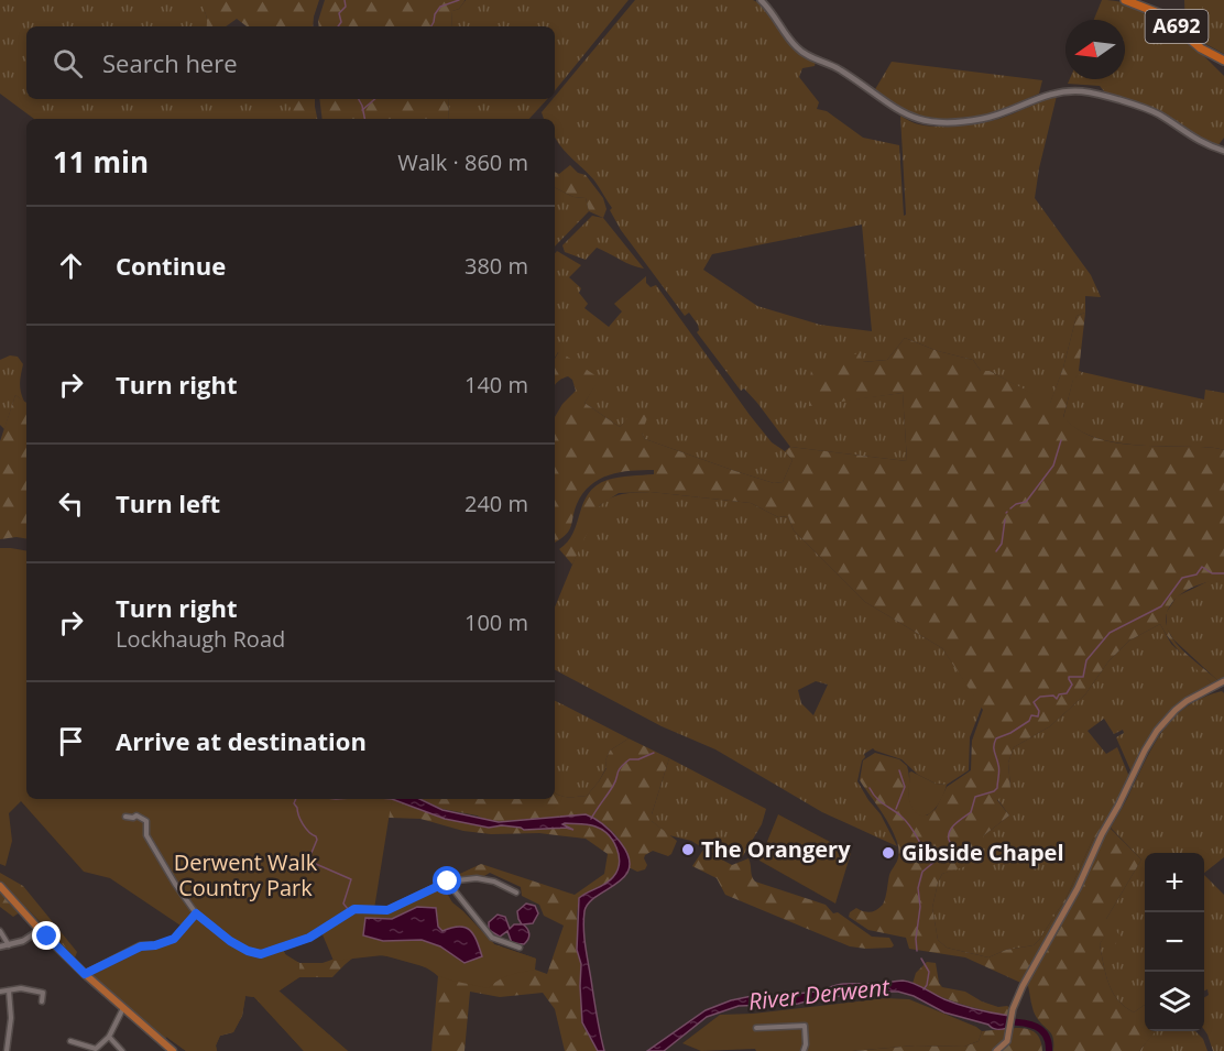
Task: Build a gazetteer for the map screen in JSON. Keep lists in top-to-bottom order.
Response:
{
  "streets": {
    "highway": ["A692"]
  },
  "water": ["River Derwent"],
  "parks": ["Derwent Walk Country Park"],
  "places": ["The Orangery", "Gibside Chapel"],
  "north": "left",
  "page": {
    "search": "Search here",
    "heading": ["11 min", "Walk · 860 m"],
    "list": [
      ["Continue", "380 m"],
      ["Turn right", "140 m"],
      ["Turn left", "240 m"],
      ["Turn right", "Lockhaugh Road", "100 m"],
      "Arrive at destination"
    ],
    "map_buttons": ["+", "−"]
  }
}
